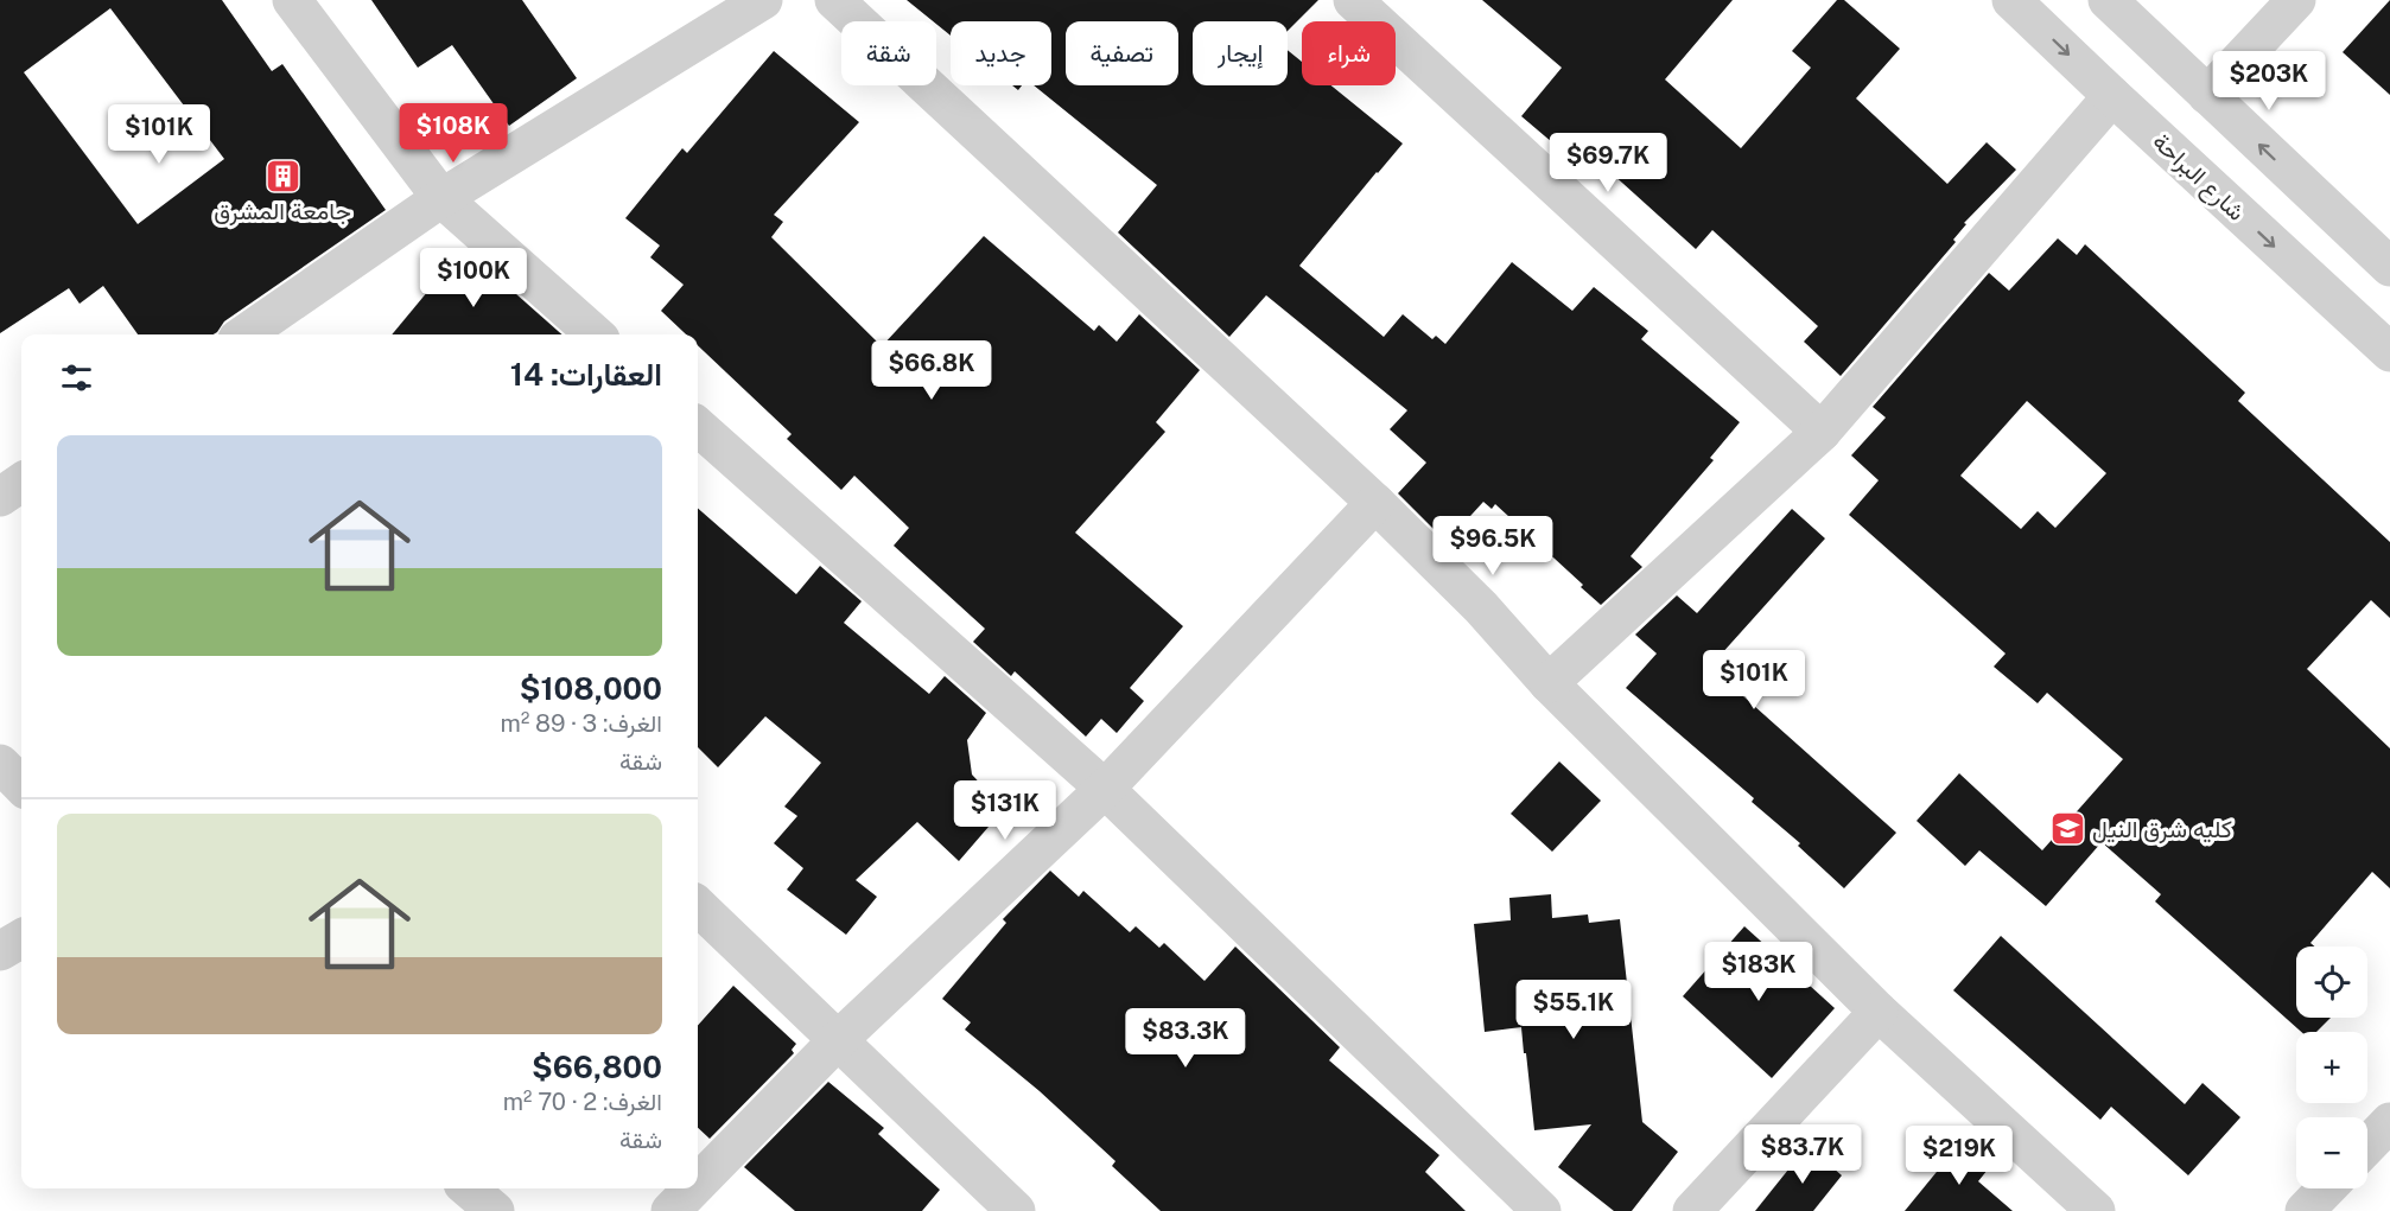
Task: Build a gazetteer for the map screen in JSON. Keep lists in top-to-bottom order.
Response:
{
  "streets": {
    "street": ["شارع البراحة"]
  },
  "places": {
    "building": ["جامعة المشرق"],
    "school or university": ["كليه شرق النيل"]
  },
  "page": {
    "chip": [
      "شراء",
      "إيجار",
      "تصفية",
      "جديد",
      "شقة"
    ],
    "price": [
      "$203K",
      "$108K",
      "$101K",
      "$69.7K",
      "$100K",
      "$66.8K",
      "$96.5K",
      "$101K",
      "$131K",
      "$183K",
      "$55.1K",
      "$83.3K",
      "$83.7K",
      "$219K"
    ],
    "heading": "العقارات: 14",
    "list": [
      {
        "name": "$108,000",
        "note": "الغرف: 3 · 89 m² · شقة"
      },
      {
        "name": "$66,800",
        "note": "الغرف: 2 · 70 m² · شقة"
      }
    ],
    "map_buttons": ["+", "−"]
  }
}
